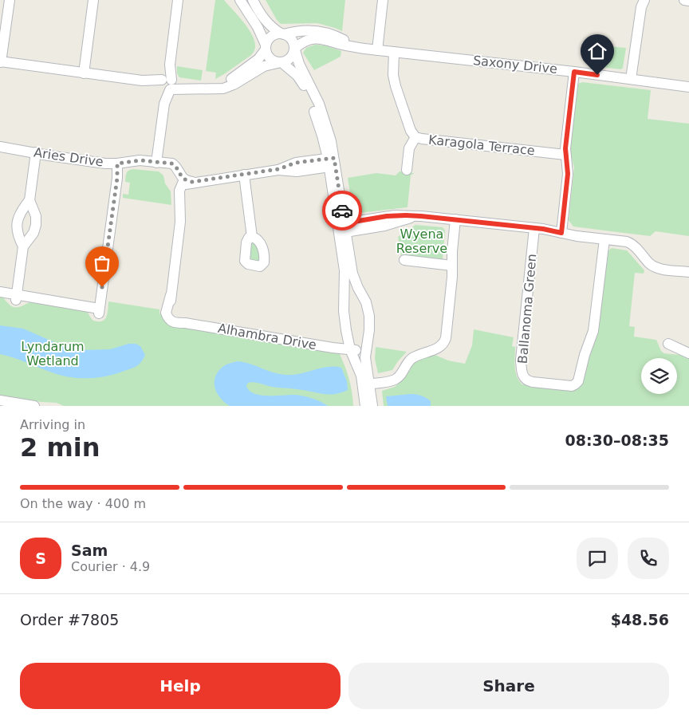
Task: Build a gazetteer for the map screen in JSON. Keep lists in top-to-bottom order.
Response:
{
  "streets": {
    "street": [
      "Saxony Drive",
      "Karagola Terrace",
      "Aries Drive",
      "Ballanoma Green",
      "Alhambra Drive"
    ]
  },
  "crossings": [
    ["Saxony Drive", "Karagola Terrace"],
    ["Aries Drive", "Alhambra Drive"]
  ],
  "parks": ["Wyena Reserve", "Lyndarum Wetland"],
  "page": {
    "heading": ["2 min", "Arriving in", "08:30–08:35"],
    "panel": [
      "Sam",
      "Courier · 4.9",
      "Order #7805",
      "$48.56"
    ],
    "bar": "On the way · 400 m",
    "round": "S",
    "buttons": ["Help", "Share"]
  }
}
